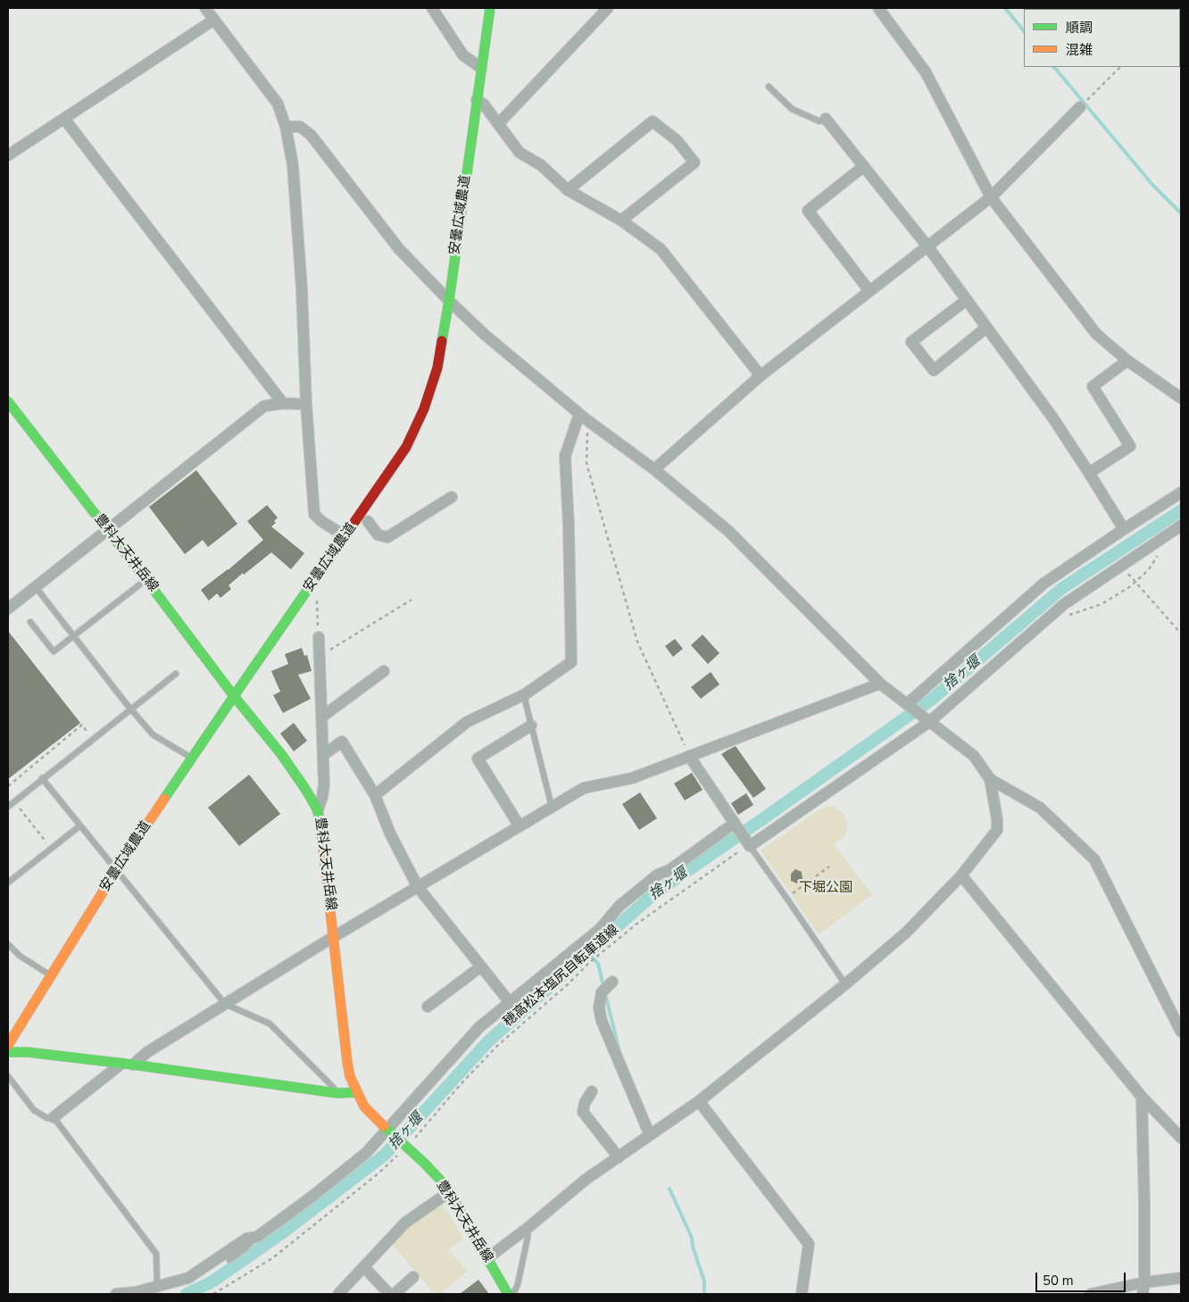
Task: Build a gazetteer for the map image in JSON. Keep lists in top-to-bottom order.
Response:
{
  "streets": {
    "street": ["安曇広域農道", "豊科大天井岳線"],
    "path": ["穂高松本塩尻自転車道線"]
  },
  "crossings": [
    ["安曇広域農道", "豊科大天井岳線"]
  ],
  "water": ["捨ヶ堰"],
  "parks": ["下堀公園"],
  "legend": ["順調", "混雑"],
  "scale_bar": "50 m"
}
